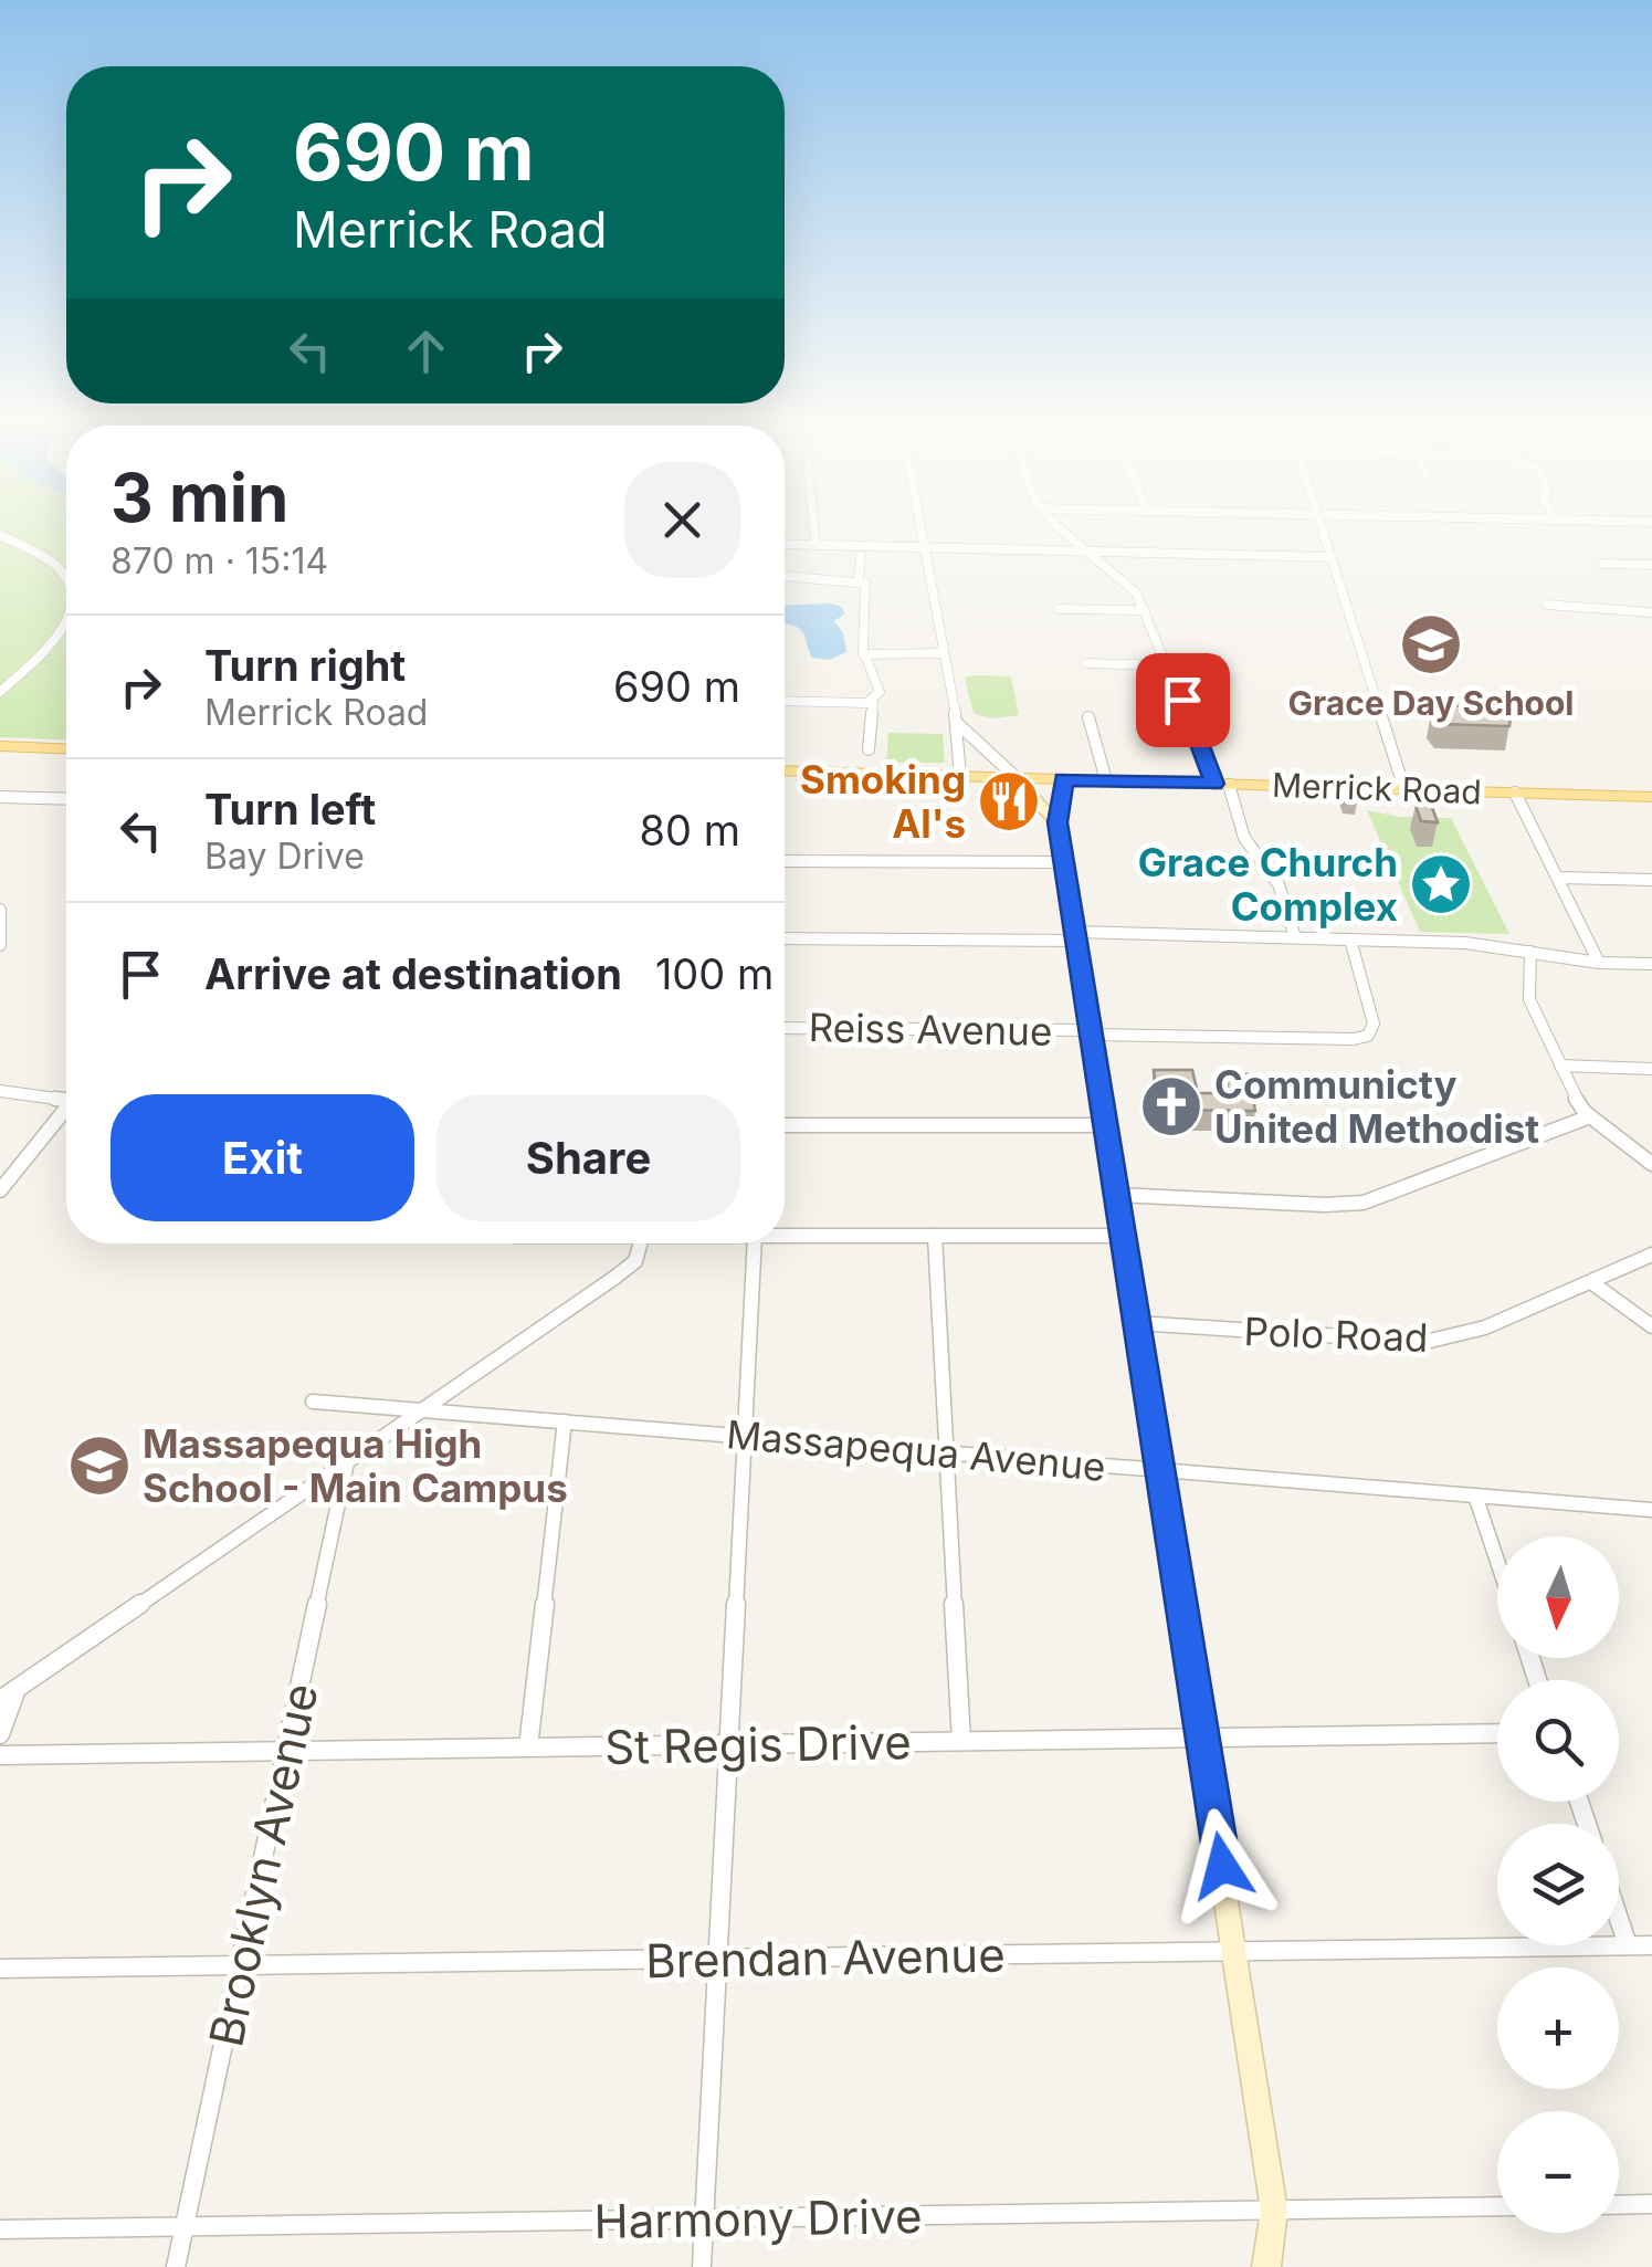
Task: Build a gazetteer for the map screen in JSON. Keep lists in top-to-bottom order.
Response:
{
  "streets": {
    "main road": ["Merrick Road"],
    "street": [
      "Reiss Avenue",
      "Polo Road",
      "Massapequa Avenue",
      "St Regis Drive",
      "Brooklyn Avenue",
      "Brendan Avenue",
      "Harmony Drive"
    ]
  },
  "crossings": [
    ["St Regis Drive", "Brooklyn Avenue"],
    ["Brooklyn Avenue", "Brendan Avenue"],
    ["Brooklyn Avenue", "Harmony Drive"]
  ],
  "places": {
    "school or university": ["Grace Day School", "Massapequa High School - Main Campus"],
    "restaurant": ["Smoking Al's"],
    "place": ["Grace Church Complex"],
    "church": ["Communicty United Methodist"]
  },
  "north": "bottom",
  "page": {
    "turn": ["690 m", "Merrick Road"],
    "heading": ["3 min", "870 m · 15:14"],
    "list": [
      {
        "name": "Turn right",
        "note": "Merrick Road",
        "value": "690 m"
      },
      {
        "name": "Turn left",
        "note": "Bay Drive",
        "value": "80 m"
      },
      {
        "name": "Arrive at destination",
        "value": "100 m"
      }
    ],
    "buttons": ["Exit", "Share"],
    "map_buttons": ["+", "−"]
  }
}
